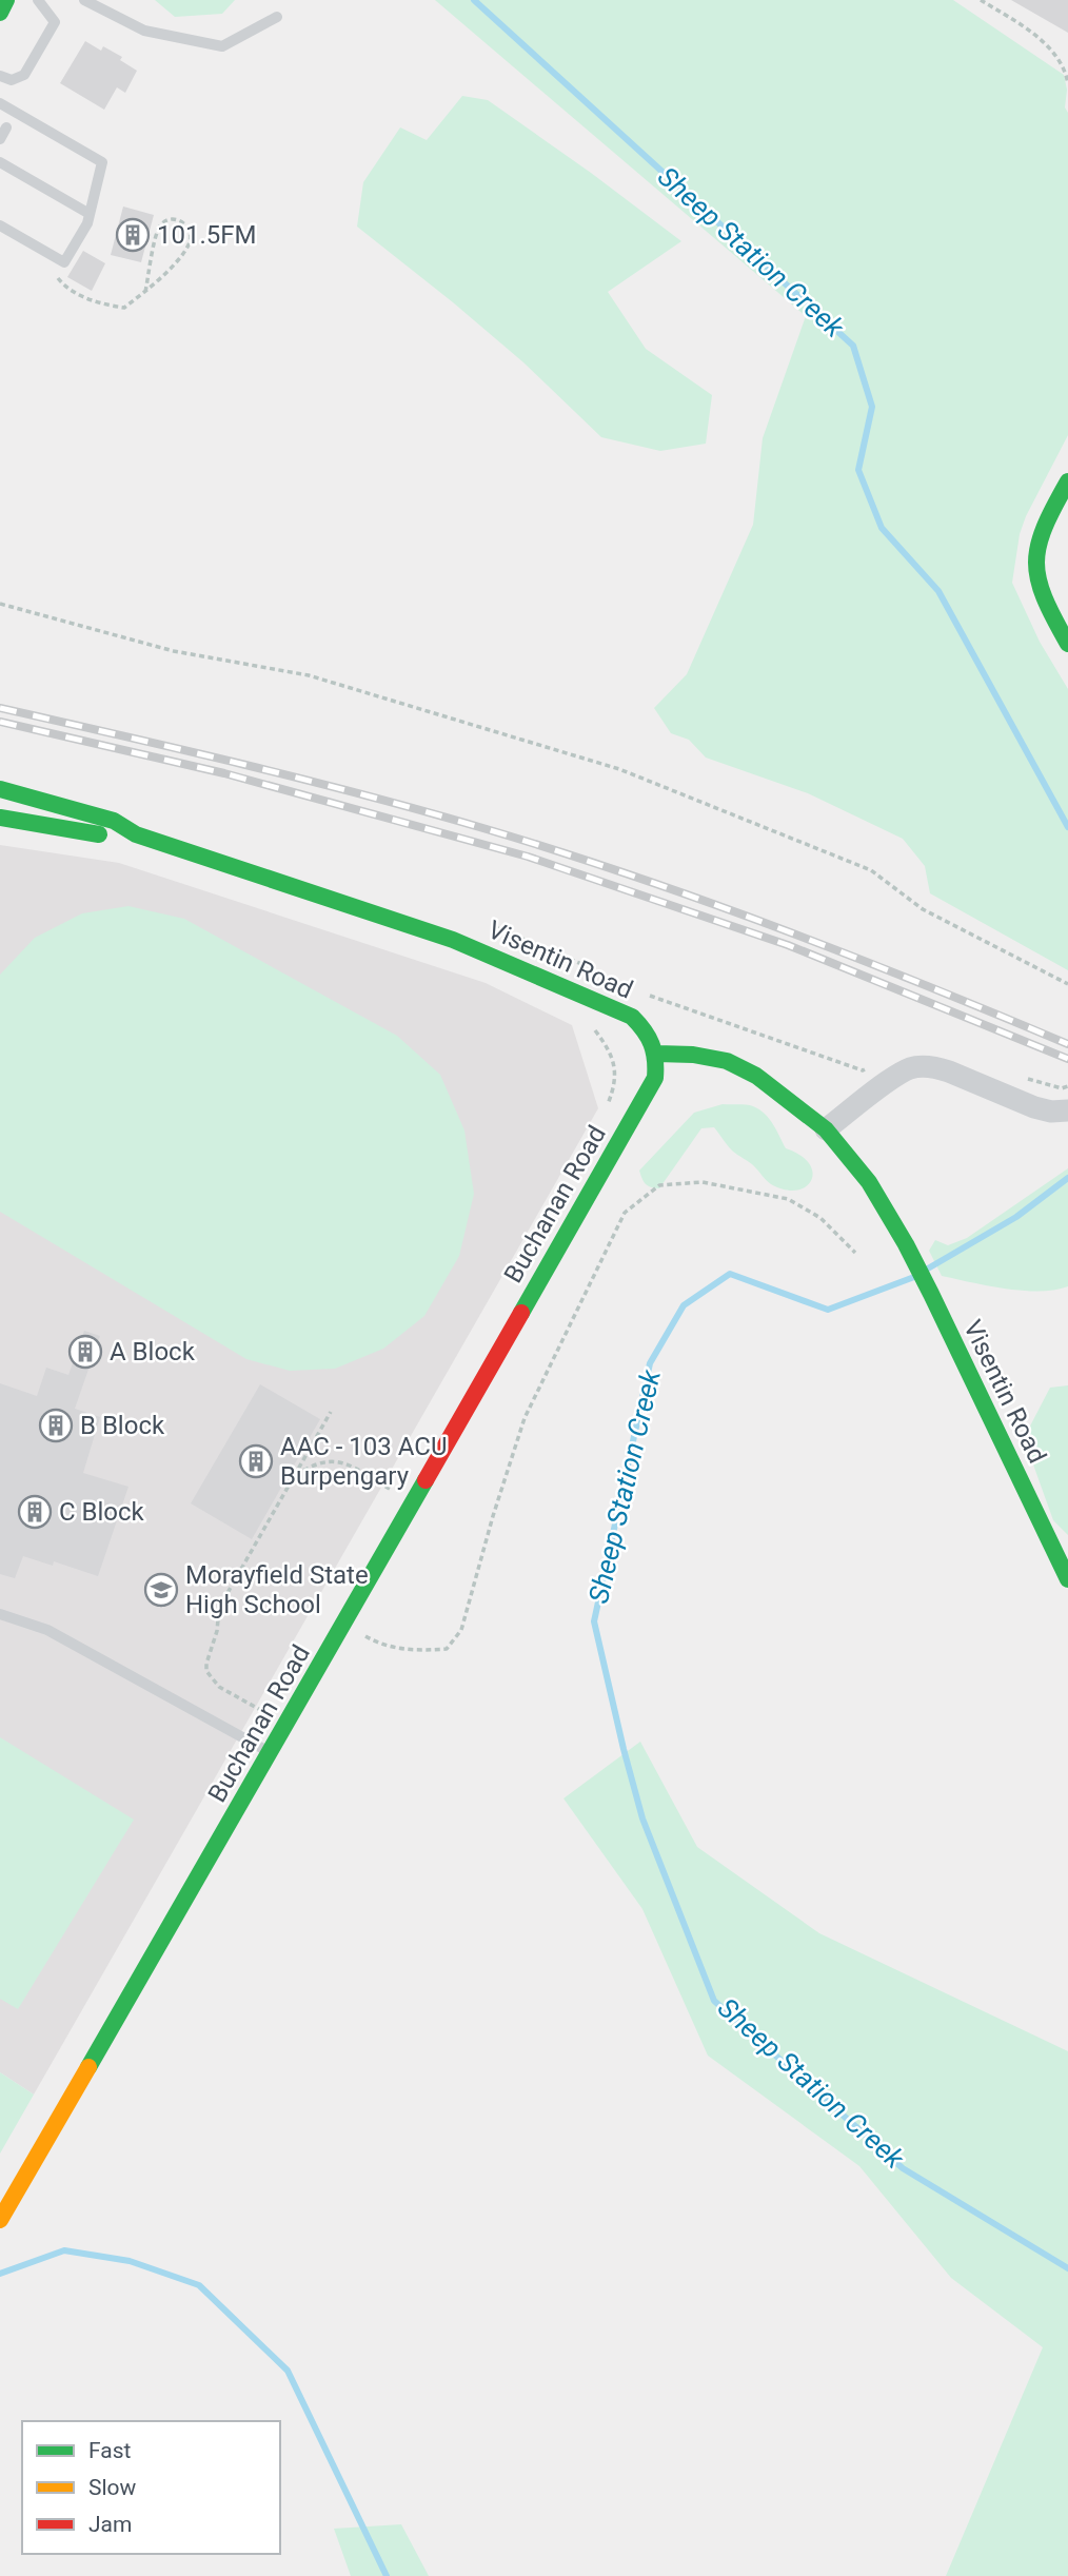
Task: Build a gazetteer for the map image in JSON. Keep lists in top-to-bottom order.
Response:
{
  "streets": {
    "main road": ["Visentin Road", "Buchanan Road"]
  },
  "crossings": [
    ["Visentin Road", "Buchanan Road"]
  ],
  "water": ["Sheep Station Creek"],
  "places": {
    "building": [
      "101.5FM",
      "A Block",
      "B Block",
      "AAC - 103 ACU Burpengary",
      "C Block"
    ],
    "school or university": ["Morayfield State High School"]
  },
  "legend": ["Fast", "Slow", "Jam"]
}
